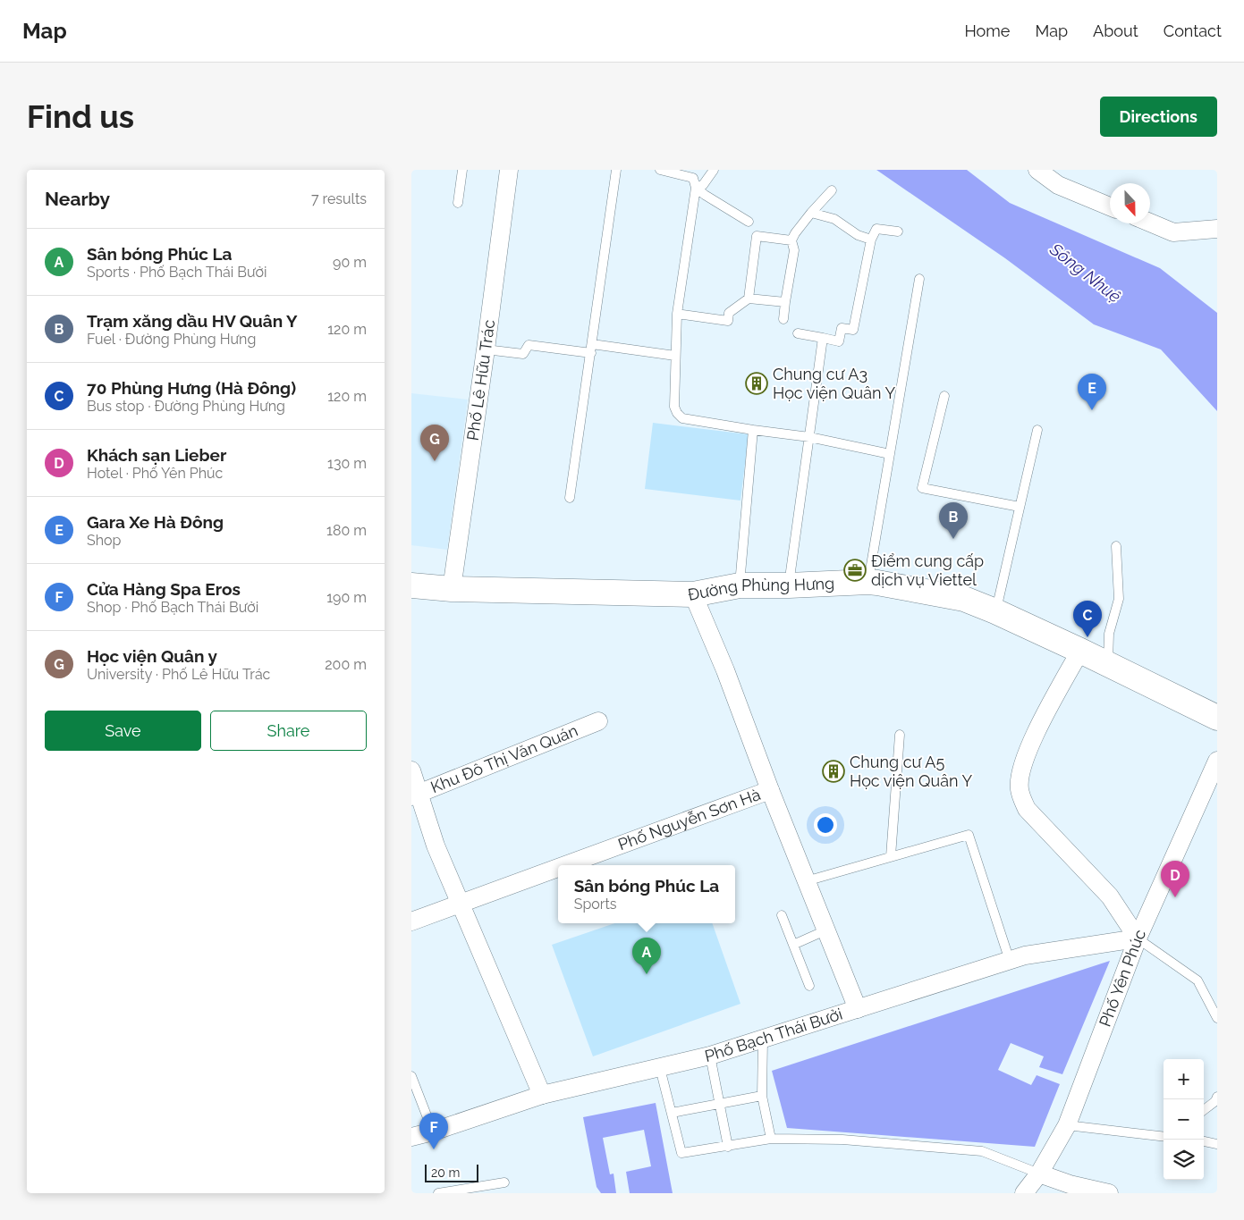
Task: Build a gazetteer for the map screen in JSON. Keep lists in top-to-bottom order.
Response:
{
  "streets": {
    "main road": ["Đường Phùng Hưng"],
    "street": [
      "Phố Lê Hữu Trác",
      "Khu Đô Thị Văn Quán",
      "Phố Nguyễn Sơn Hà",
      "Phố Yên Phúc",
      "Phố Bạch Thái Bưởi"
    ]
  },
  "crossings": [
    ["Phố Lê Hữu Trác", "Đường Phùng Hưng"],
    ["Đường Phùng Hưng", "Phố Nguyễn Sơn Hà"],
    ["Phố Yên Phúc", "Phố Bạch Thái Bưởi"]
  ],
  "water": ["Sông Nhuệ"],
  "places": {
    "building": ["Chung cư A3 Học viện Quân Y", "Chung cư A5 Học viện Quân Y"],
    "office": ["Điểm cung cấp dịch vụ Viettel"]
  },
  "scale_bar": "20 m",
  "north": "bottom",
  "page": {
    "header": "Map",
    "nav": [
      "Home",
      "Map",
      "About",
      "Contact"
    ],
    "buttons": [
      "Directions",
      ["Save", "Share"]
    ],
    "title": "Find us",
    "heading": ["Nearby", "7 results"],
    "list": [
      {
        "mark": "A",
        "name": "Sân bóng Phúc La",
        "note": "Sports · Phố Bạch Thái Bưởi",
        "value": "90 m"
      },
      {
        "mark": "B",
        "name": "Trạm xăng dầu HV Quân Y",
        "note": "Fuel · Đường Phùng Hưng",
        "value": "120 m"
      },
      {
        "mark": "C",
        "name": "70 Phùng Hưng (Hà Đông)",
        "note": "Bus stop · Đường Phùng Hưng",
        "value": "120 m"
      },
      {
        "mark": "D",
        "name": "Khách sạn Lieber",
        "note": "Hotel · Phố Yên Phúc",
        "value": "130 m"
      },
      {
        "mark": "E",
        "name": "Gara Xe Hà Đông",
        "note": "Shop",
        "value": "180 m"
      },
      {
        "mark": "F",
        "name": "Cửa Hàng Spa Eros",
        "note": "Shop · Phố Bạch Thái Bưởi",
        "value": "190 m"
      },
      {
        "mark": "G",
        "name": "Học viện Quân y",
        "note": "University · Phố Lê Hữu Trác",
        "value": "200 m"
      }
    ],
    "pins": [
      "E",
      "G",
      "B",
      "C",
      "D",
      "A",
      "F"
    ],
    "popup": ["Sân bóng Phúc La", "Sports"],
    "map_buttons": ["+", "−"],
    "scale": "20 m"
  }
}
